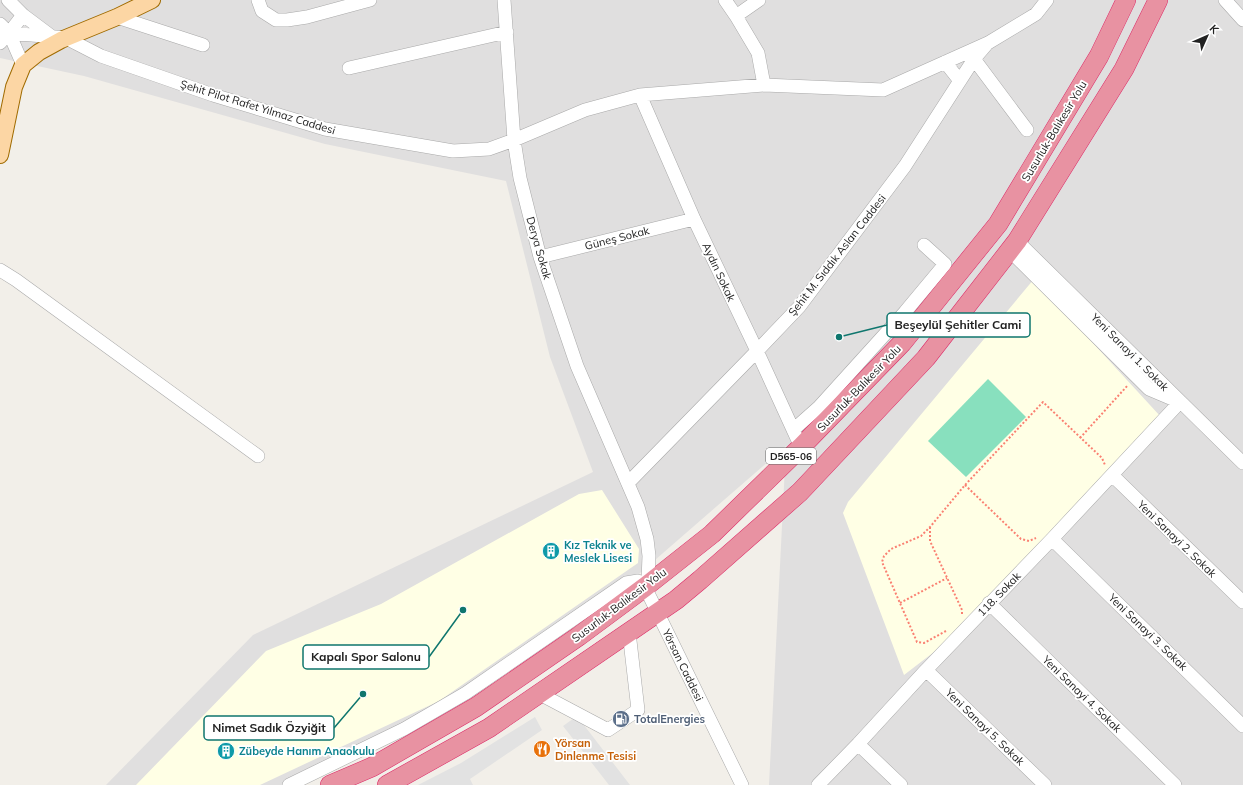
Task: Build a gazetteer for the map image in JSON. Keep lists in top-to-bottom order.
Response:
{
  "streets": {
    "highway": ["Susurluk-Balıkesir Yolu", "D565-06"],
    "street": [
      "Şehit Pilot Rafet Yılmaz Caddesi",
      "Güneş Sokak",
      "Derya Sokak",
      "Şehit M. Sıddık Aslan Caddesi",
      "Aydın Sokak",
      "Yeni Sanayi 1. Sokak",
      "Yeni Sanayi 2. Sokak",
      "118. Sokak",
      "Yeni Sanayi 3. Sokak",
      "Yörsan Caddesi",
      "Yeni Sanayi 4. Sokak",
      "Yeni Sanayi 5. Sokak"
    ]
  },
  "crossings": [
    ["Şehit Pilot Rafet Yılmaz Caddesi", "Derya Sokak"],
    ["Şehit Pilot Rafet Yılmaz Caddesi", "Şehit M. Sıddık Aslan Caddesi"],
    ["Şehit Pilot Rafet Yılmaz Caddesi", "Aydın Sokak"],
    ["Susurluk-Balıkesir Yolu", "Derya Sokak"],
    ["Susurluk-Balıkesir Yolu", "Aydın Sokak"],
    ["Susurluk-Balıkesir Yolu", "Yörsan Caddesi"],
    ["Güneş Sokak", "Derya Sokak"],
    ["Güneş Sokak", "Aydın Sokak"],
    ["Derya Sokak", "Şehit M. Sıddık Aslan Caddesi"],
    ["Derya Sokak", "Yörsan Caddesi"],
    ["Şehit M. Sıddık Aslan Caddesi", "Aydın Sokak"],
    ["Yeni Sanayi 1. Sokak", "D565-06"],
    ["Yeni Sanayi 1. Sokak", "118. Sokak"],
    ["D565-06", "Yörsan Caddesi"],
    ["Yeni Sanayi 2. Sokak", "118. Sokak"],
    ["118. Sokak", "Yeni Sanayi 3. Sokak"],
    ["118. Sokak", "Yeni Sanayi 4. Sokak"],
    ["118. Sokak", "Yeni Sanayi 5. Sokak"]
  ],
  "places": {
    "other": ["Beşeylül Şehitler Cami", "Kapalı Spor Salonu", "Nimet Sadık Özyiğit"],
    "building": ["Kız Teknik ve Meslek Lisesi", "Zübeyde Hanım Anaokulu"],
    "fuel station": ["TotalEnergies"],
    "restaurant": ["Yörsan Dinlenme Tesisi"]
  },
  "north": "top right"
}
